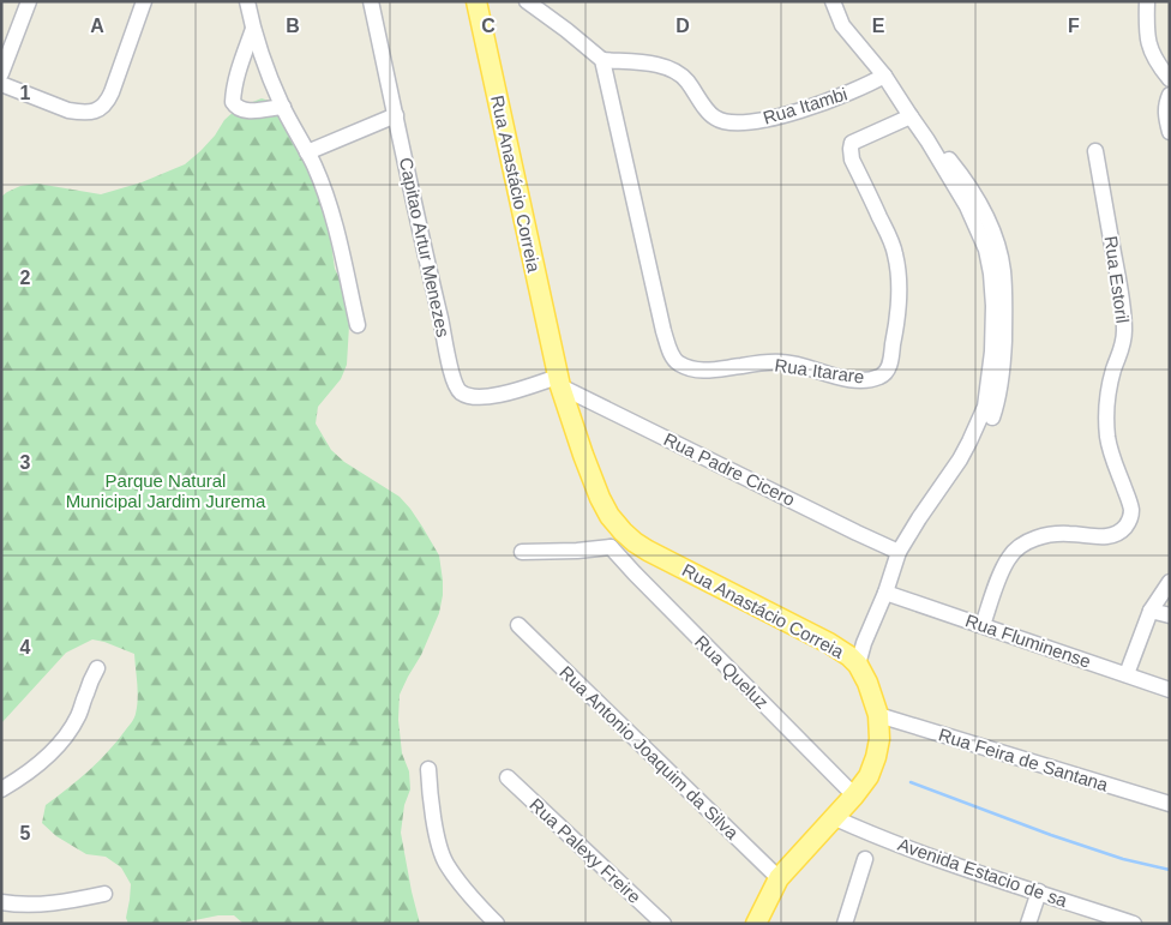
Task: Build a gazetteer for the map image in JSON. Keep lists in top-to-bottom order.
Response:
{
  "streets": {
    "main road": ["Rua Anastácio Correia"],
    "street": [
      "Rua Itambi",
      "Capitao Artur Menezes",
      "Rua Estoril",
      "Rua Itarare",
      "Rua Padre Cicero",
      "Rua Fluminense",
      "Rua Queluz",
      "Rua Antonio Joaquim da Silva",
      "Rua Feira de Santana",
      "Rua Palexy Freire",
      "Avenida Estacio de sa"
    ]
  },
  "crossings": [
    ["Rua Itambi", "Rua Itarare"],
    ["Rua Anastácio Correia", "Capitao Artur Menezes"],
    ["Rua Anastácio Correia", "Rua Padre Cicero"],
    ["Rua Anastácio Correia", "Rua Queluz"],
    ["Rua Anastácio Correia", "Rua Antonio Joaquim da Silva"],
    ["Rua Anastácio Correia", "Rua Feira de Santana"],
    ["Rua Anastácio Correia", "Avenida Estacio de sa"],
    ["Capitao Artur Menezes", "Rua Padre Cicero"],
    ["Rua Estoril", "Rua Fluminense"]
  ],
  "parks": ["Parque Natural Municipal Jardim Jurema"],
  "grid": {
    "columns": [
      "A",
      "B",
      "C",
      "D",
      "E",
      "F"
    ],
    "rows": [
      "1",
      "2",
      "3",
      "4",
      "5"
    ]
  }
}
